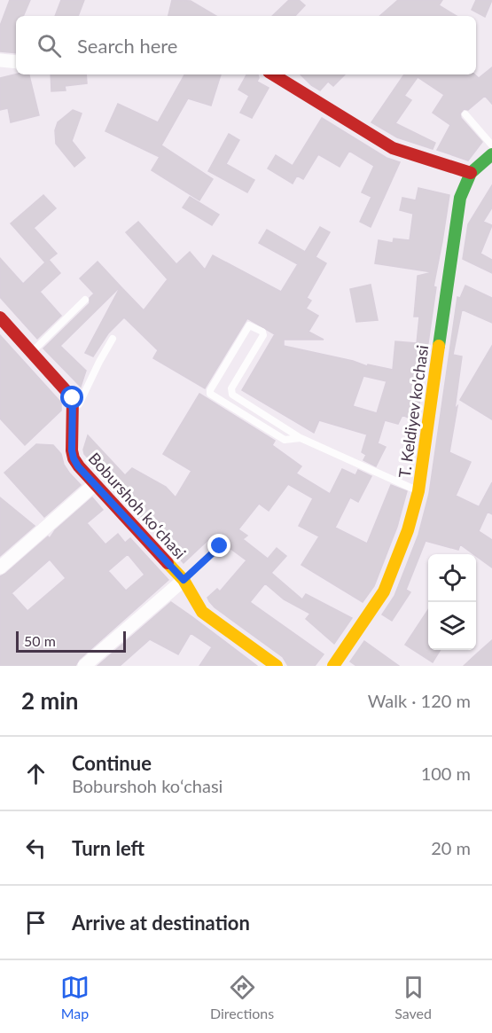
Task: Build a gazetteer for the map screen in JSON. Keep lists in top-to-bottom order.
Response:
{
  "streets": {
    "street": ["T. Keldiyev ko'chasi", "Boburshoh koʻchasi"]
  },
  "scale_bar": "50 m",
  "page": {
    "search": "Search here",
    "scale": "50 m",
    "heading": ["2 min", "Walk · 120 m"],
    "list": [
      ["Continue", "Boburshoh koʻchasi", "100 m"],
      ["Turn left", "20 m"],
      "Arrive at destination"
    ],
    "nav": ["Map", "Directions", "Saved"]
  }
}
